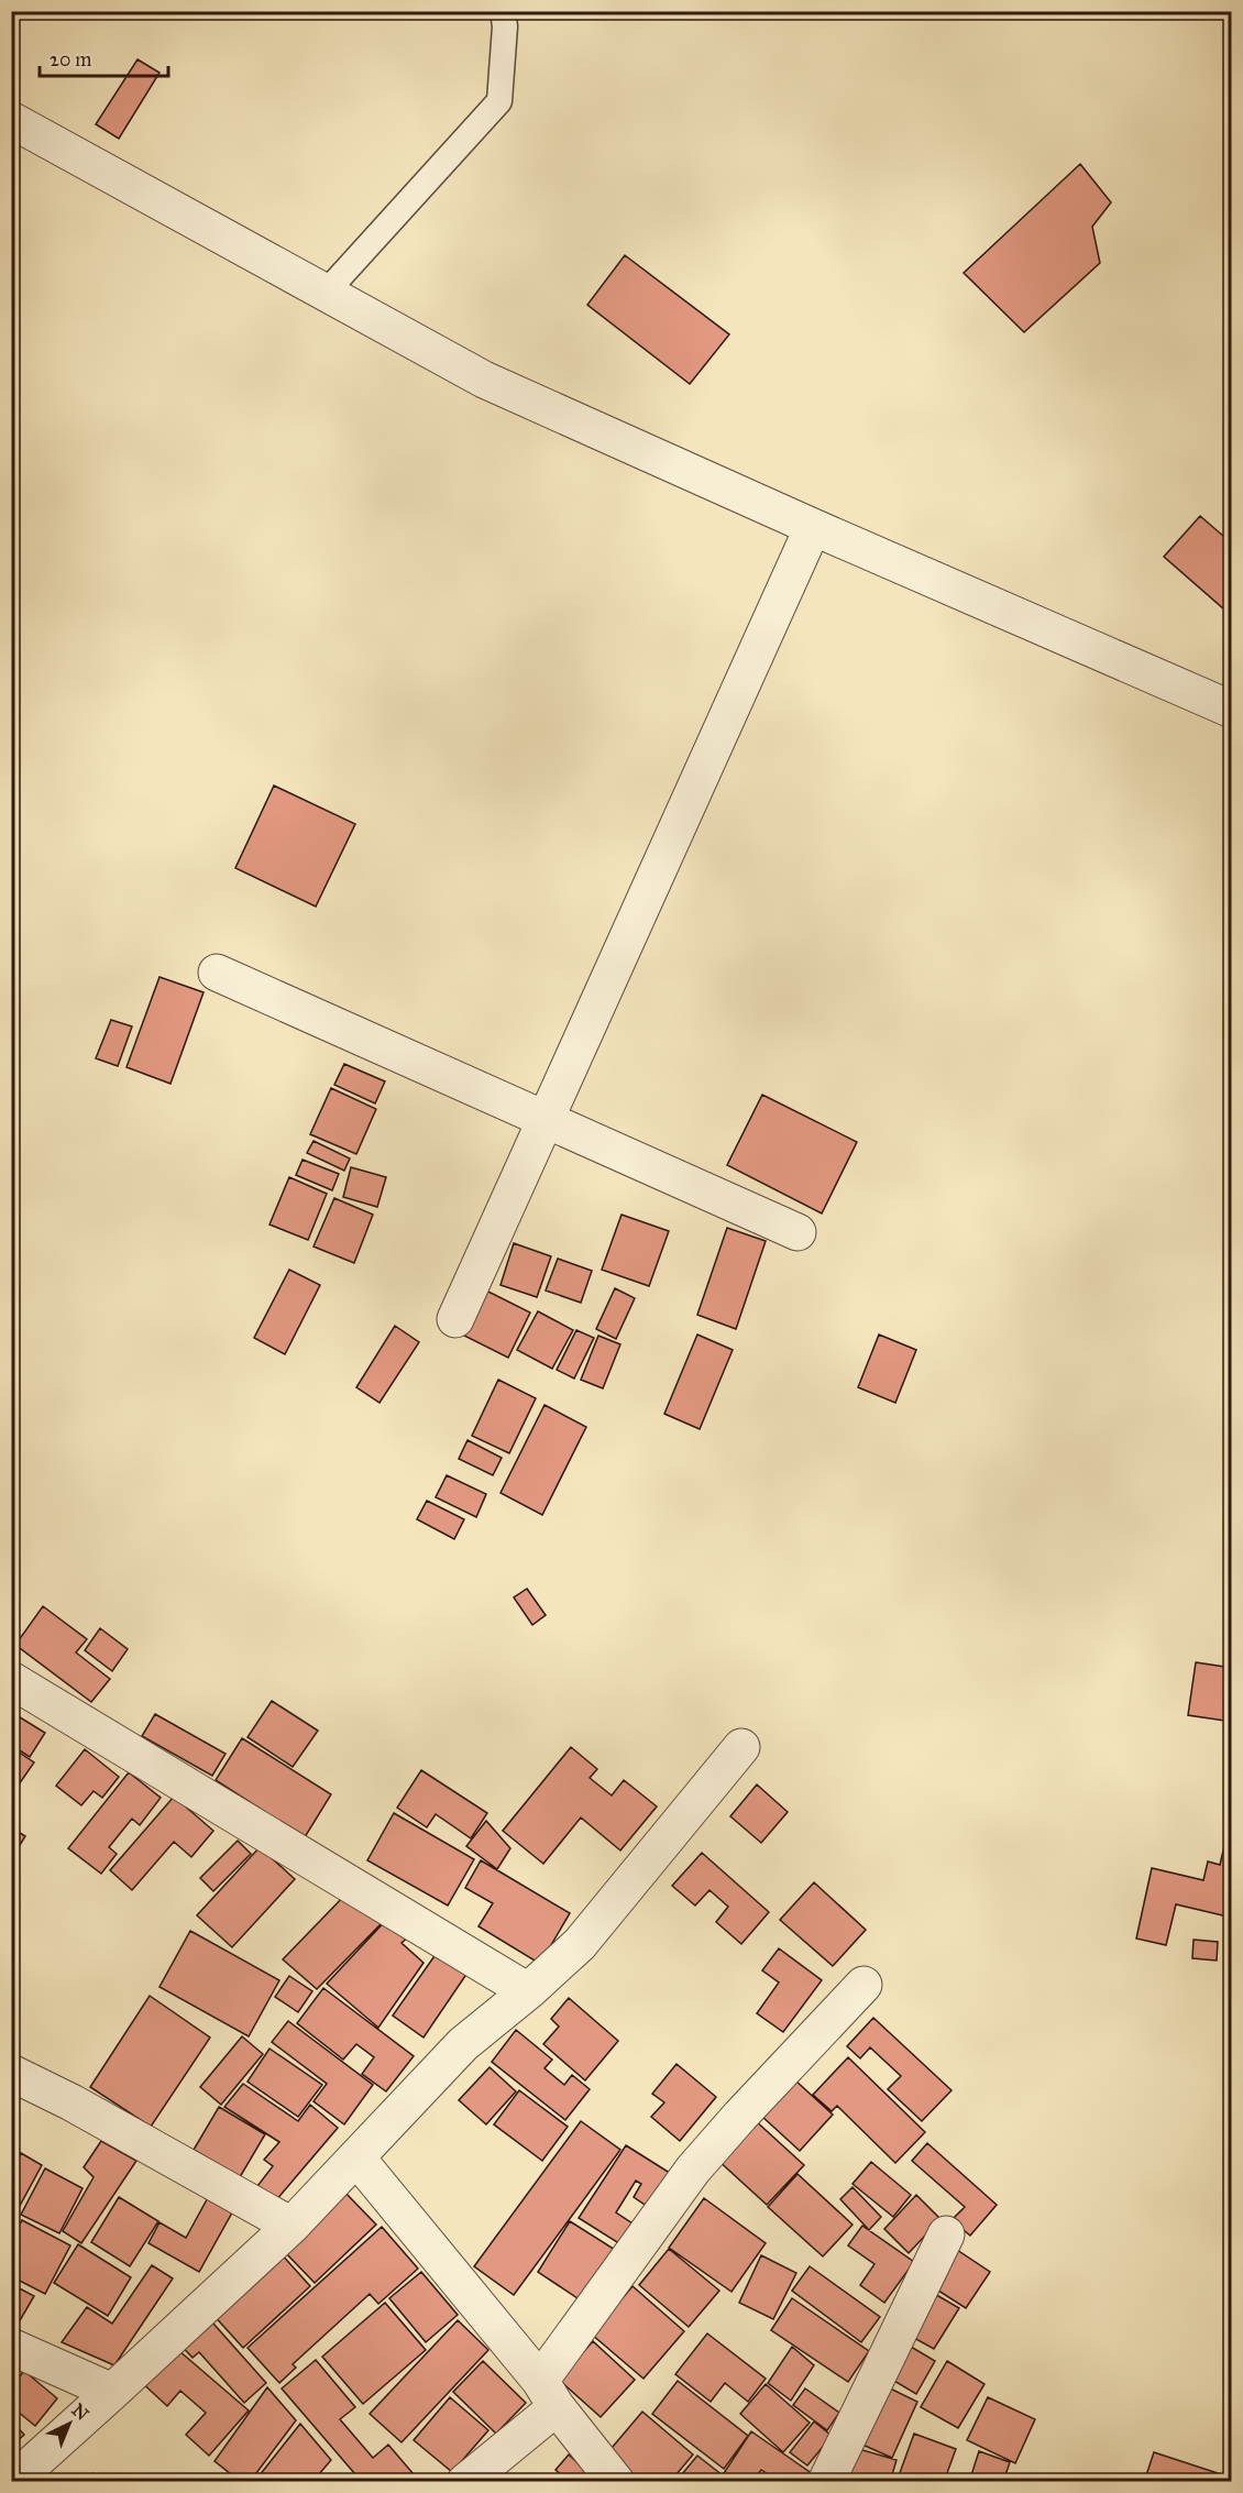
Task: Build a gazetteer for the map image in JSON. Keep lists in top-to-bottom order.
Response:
{
  "scale_bar": "20 m",
  "north": "top right"
}
